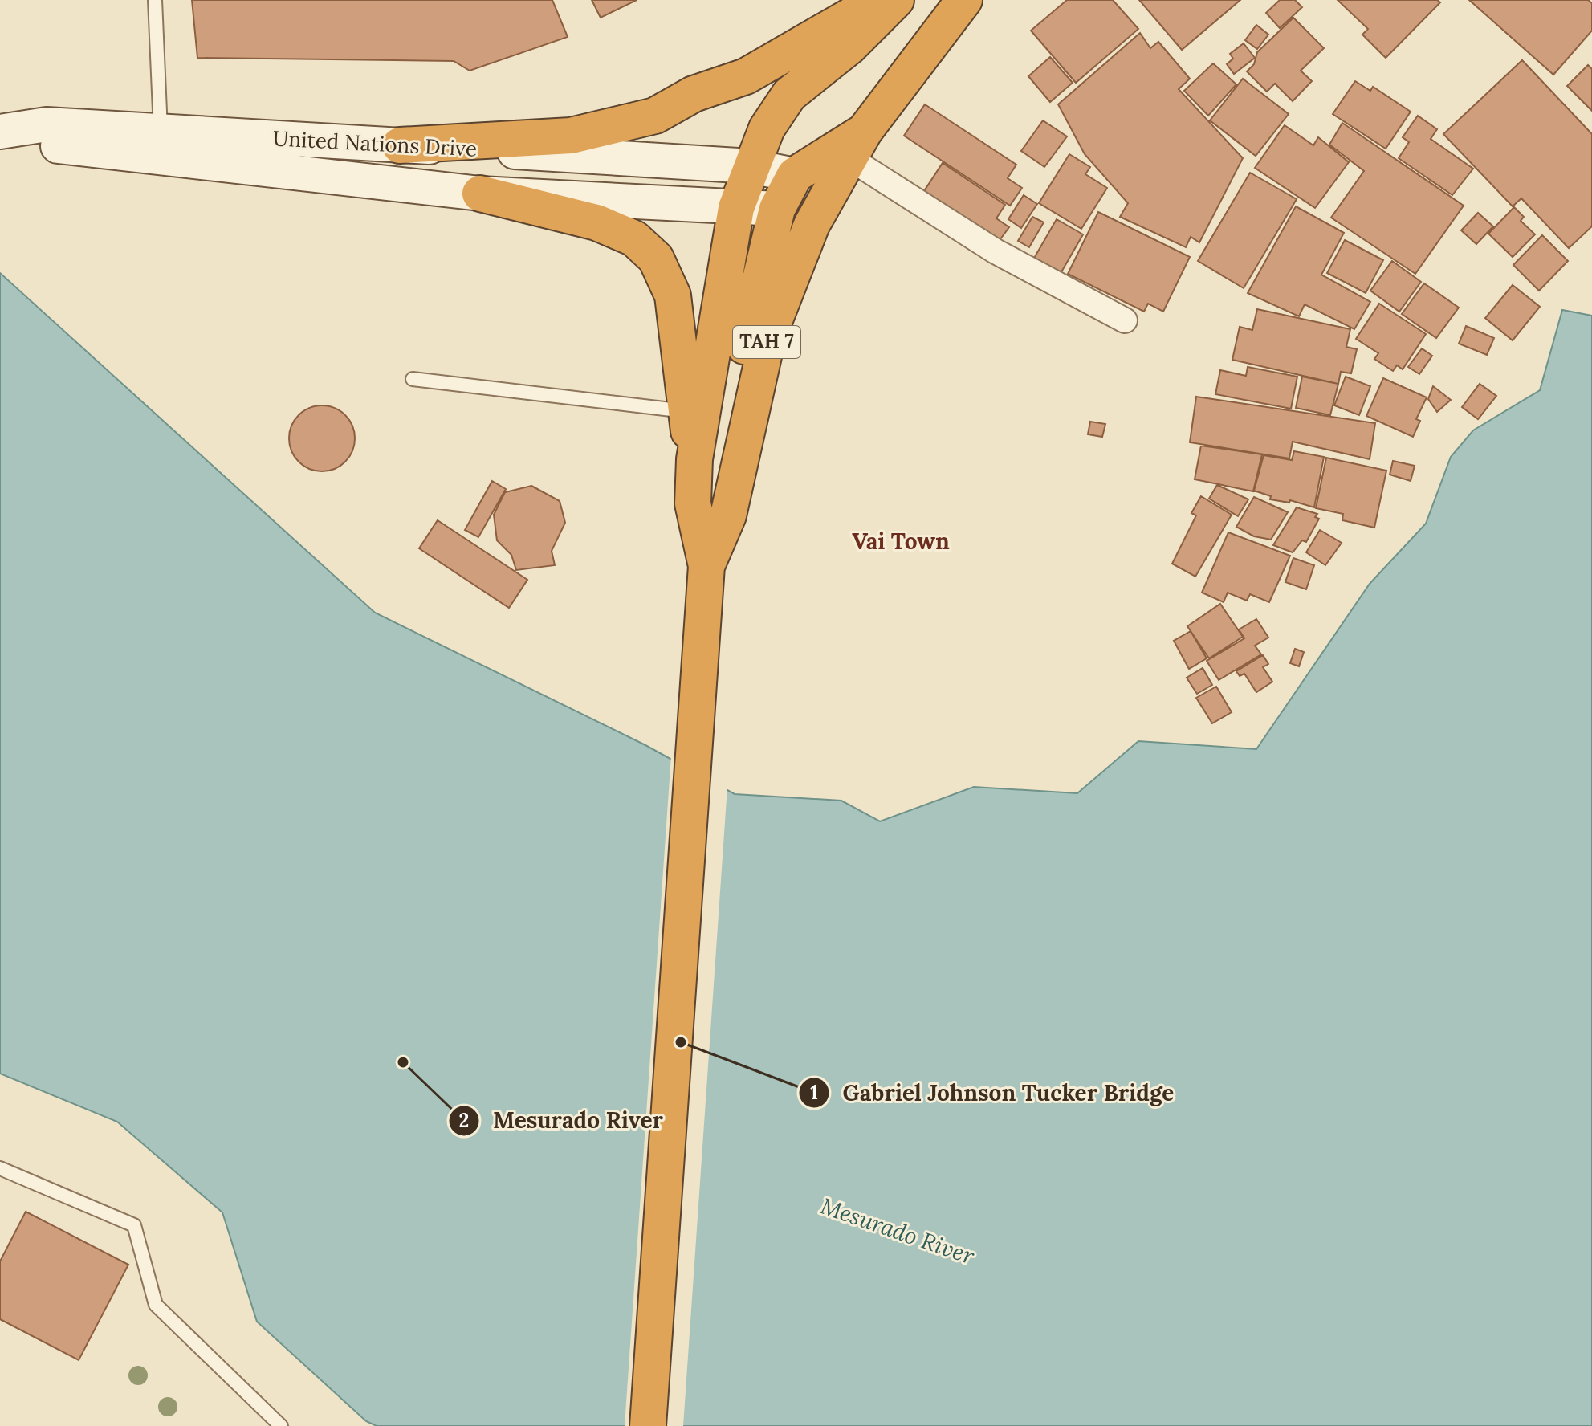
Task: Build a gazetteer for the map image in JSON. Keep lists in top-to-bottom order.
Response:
{
  "streets": {
    "highway": ["TAH 7"],
    "main road": ["United Nations Drive"]
  },
  "crossings": [
    ["United Nations Drive", "TAH 7"]
  ],
  "districts": ["Vai Town"],
  "water": ["Mesurado River"],
  "places": ["Gabriel Johnson Tucker Bridge", "Mesurado River"]
}
